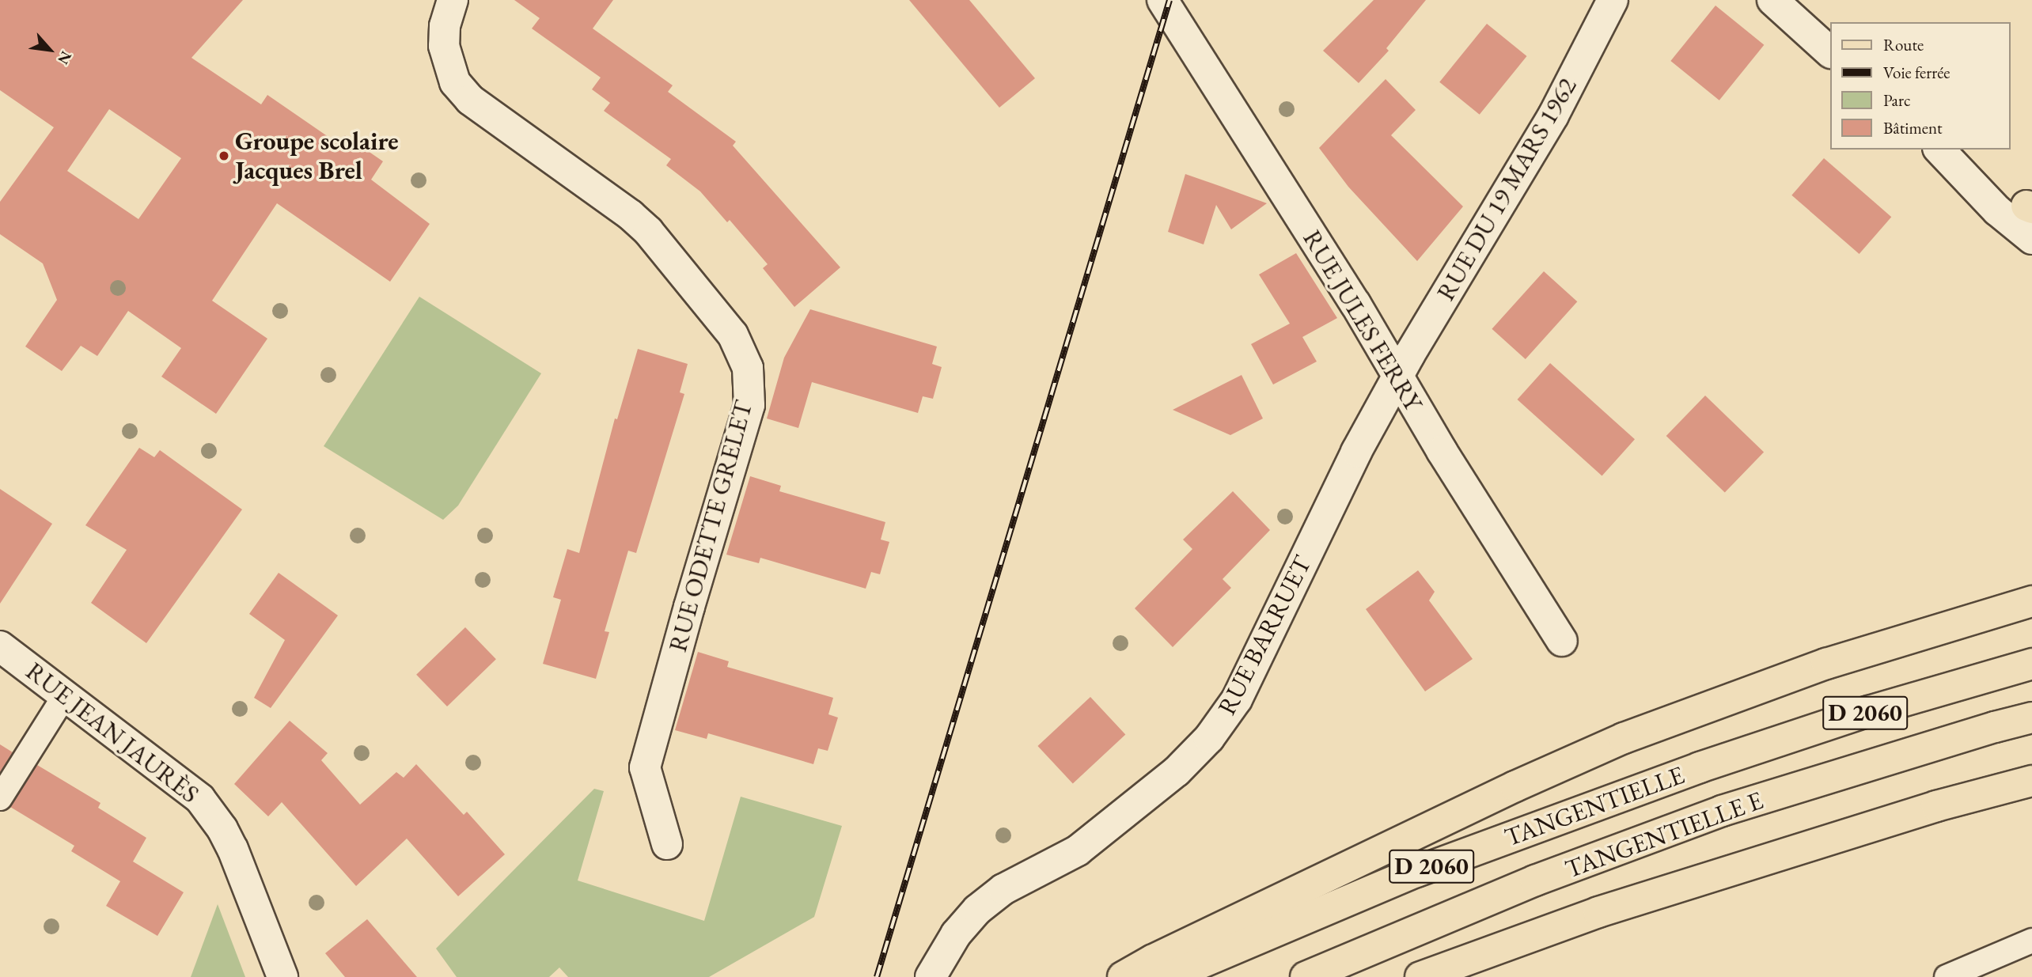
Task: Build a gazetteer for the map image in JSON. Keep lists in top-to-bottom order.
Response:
{
  "streets": {
    "main road": ["D 2060", "TANGENTIELLE", "TANGENTIELLE E"],
    "street": [
      "RUE DU 19 MARS 1962",
      "RUE JULES FERRY",
      "RUE ODETTE GRELET",
      "RUE BARRUET",
      "RUE JEAN JAURÈS"
    ]
  },
  "crossings": [
    ["RUE DU 19 MARS 1962", "RUE JULES FERRY"],
    ["RUE DU 19 MARS 1962", "RUE BARRUET"],
    ["RUE JULES FERRY", "RUE BARRUET"]
  ],
  "places": ["Groupe scolaire Jacques Brel"],
  "legend": [
    "Route",
    "Voie ferrée",
    "Parc",
    "Bâtiment"
  ],
  "north": "bottom right"
}
